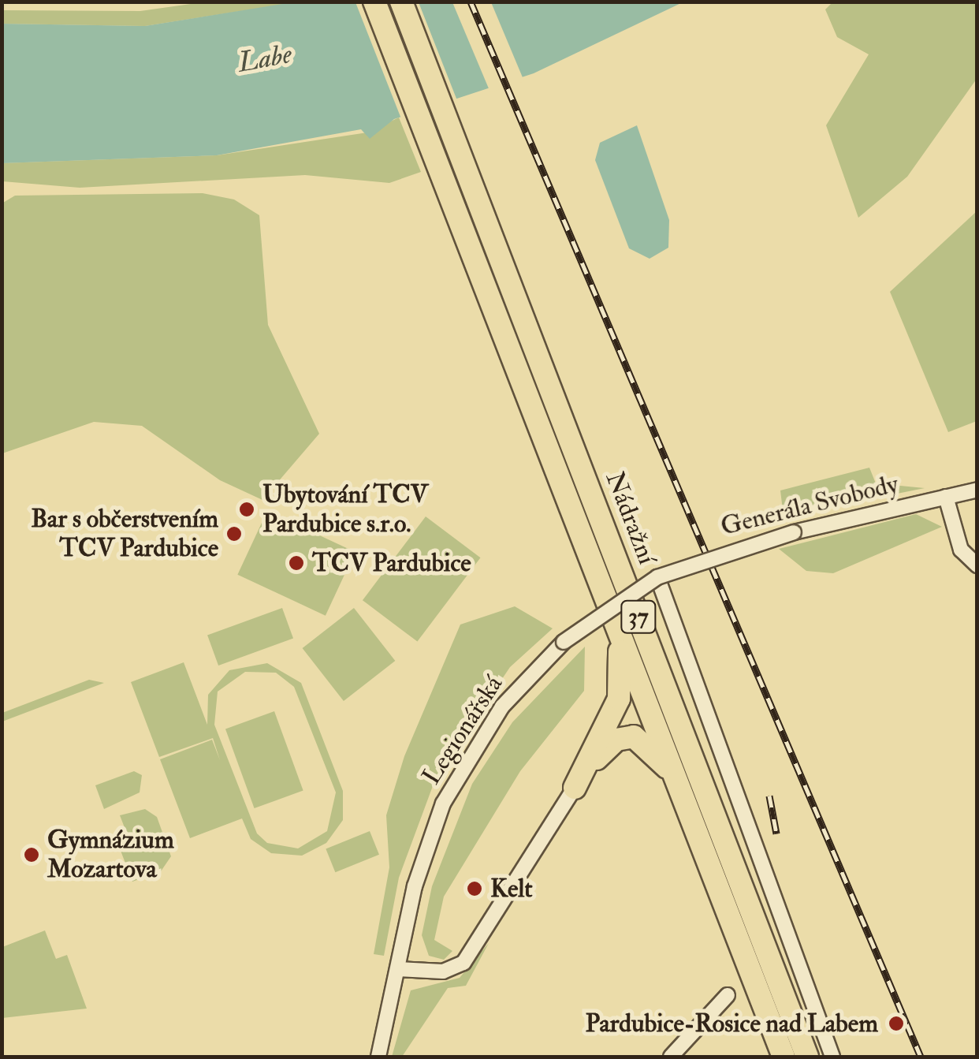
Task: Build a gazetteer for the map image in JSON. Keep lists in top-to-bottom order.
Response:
{
  "streets": {
    "main road": ["Nádražní", "37"],
    "street": ["Generála Svobody", "Legionářská"]
  },
  "crossings": [
    ["Generála Svobody", "Legionářská"]
  ],
  "water": ["Labe"],
  "places": [
    "Ubytování TCV Pardubice s.r.o.",
    "Bar s občerstvením TCV Pardubice",
    "TCV Pardubice",
    "Gymnázium Mozartova",
    "Kelt",
    "Pardubice-Rosice nad Labem"
  ]
}
